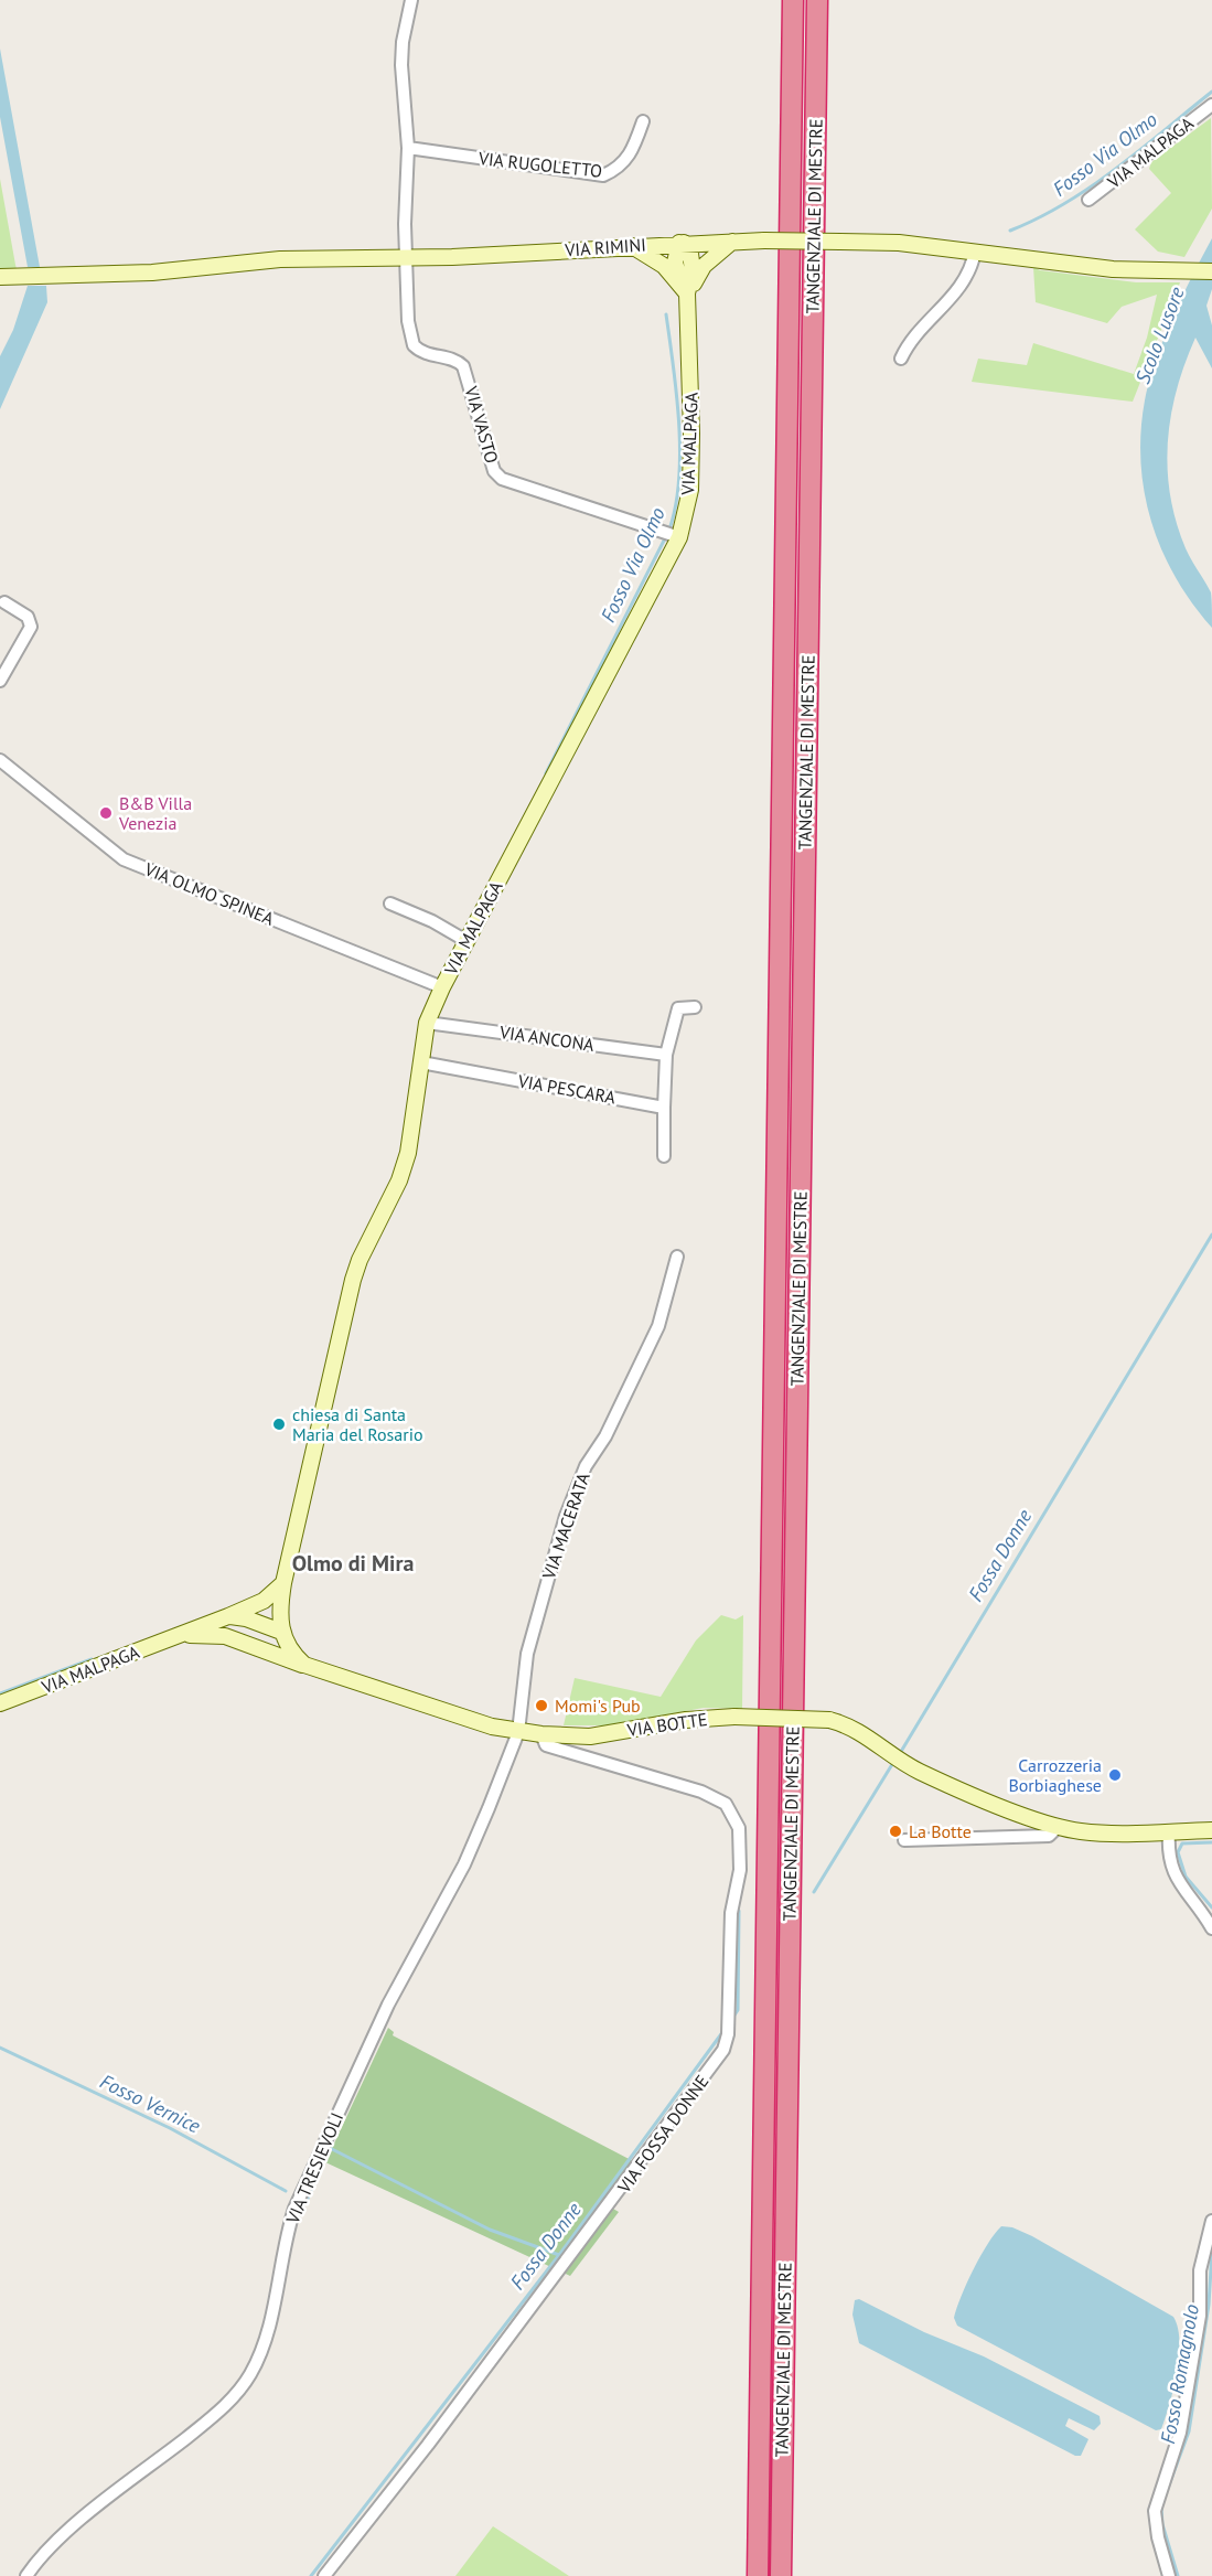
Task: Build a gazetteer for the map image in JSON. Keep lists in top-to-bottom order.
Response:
{
  "streets": {
    "highway": ["TANGENZIALE DI MESTRE"],
    "street": [
      "VIA MALPAGA",
      "VIA RUGOLETTO",
      "VIA RIMINI",
      "VIA VASTO",
      "VIA OLMO SPINEA",
      "VIA ANCONA",
      "VIA PESCARA",
      "VIA MACERATA",
      "VIA BOTTE",
      "VIA FOSSA DONNE",
      "VIA TRESIEVOLI"
    ]
  },
  "crossings": [
    ["VIA MALPAGA", "VIA RIMINI"],
    ["VIA MALPAGA", "VIA VASTO"],
    ["VIA MALPAGA", "VIA OLMO SPINEA"],
    ["VIA MALPAGA", "VIA ANCONA"],
    ["VIA MALPAGA", "VIA PESCARA"],
    ["VIA MALPAGA", "VIA BOTTE"],
    ["VIA RIMINI", "VIA VASTO"],
    ["VIA MACERATA", "VIA BOTTE"],
    ["VIA MACERATA", "VIA TRESIEVOLI"],
    ["VIA BOTTE", "VIA FOSSA DONNE"],
    ["VIA BOTTE", "VIA TRESIEVOLI"]
  ],
  "districts": ["Olmo di Mira"],
  "water": [
    "Fosso Via Olmo",
    "Scolo Lusore",
    "Fossa Donne",
    "Fosso Vernice",
    "Fosso Romagnolo"
  ],
  "places": [
    "B&B Villa Venezia",
    "chiesa di Santa Maria del Rosario",
    "Momi's Pub",
    "Carrozzeria Borbiaghese",
    "La Botte"
  ]
}
